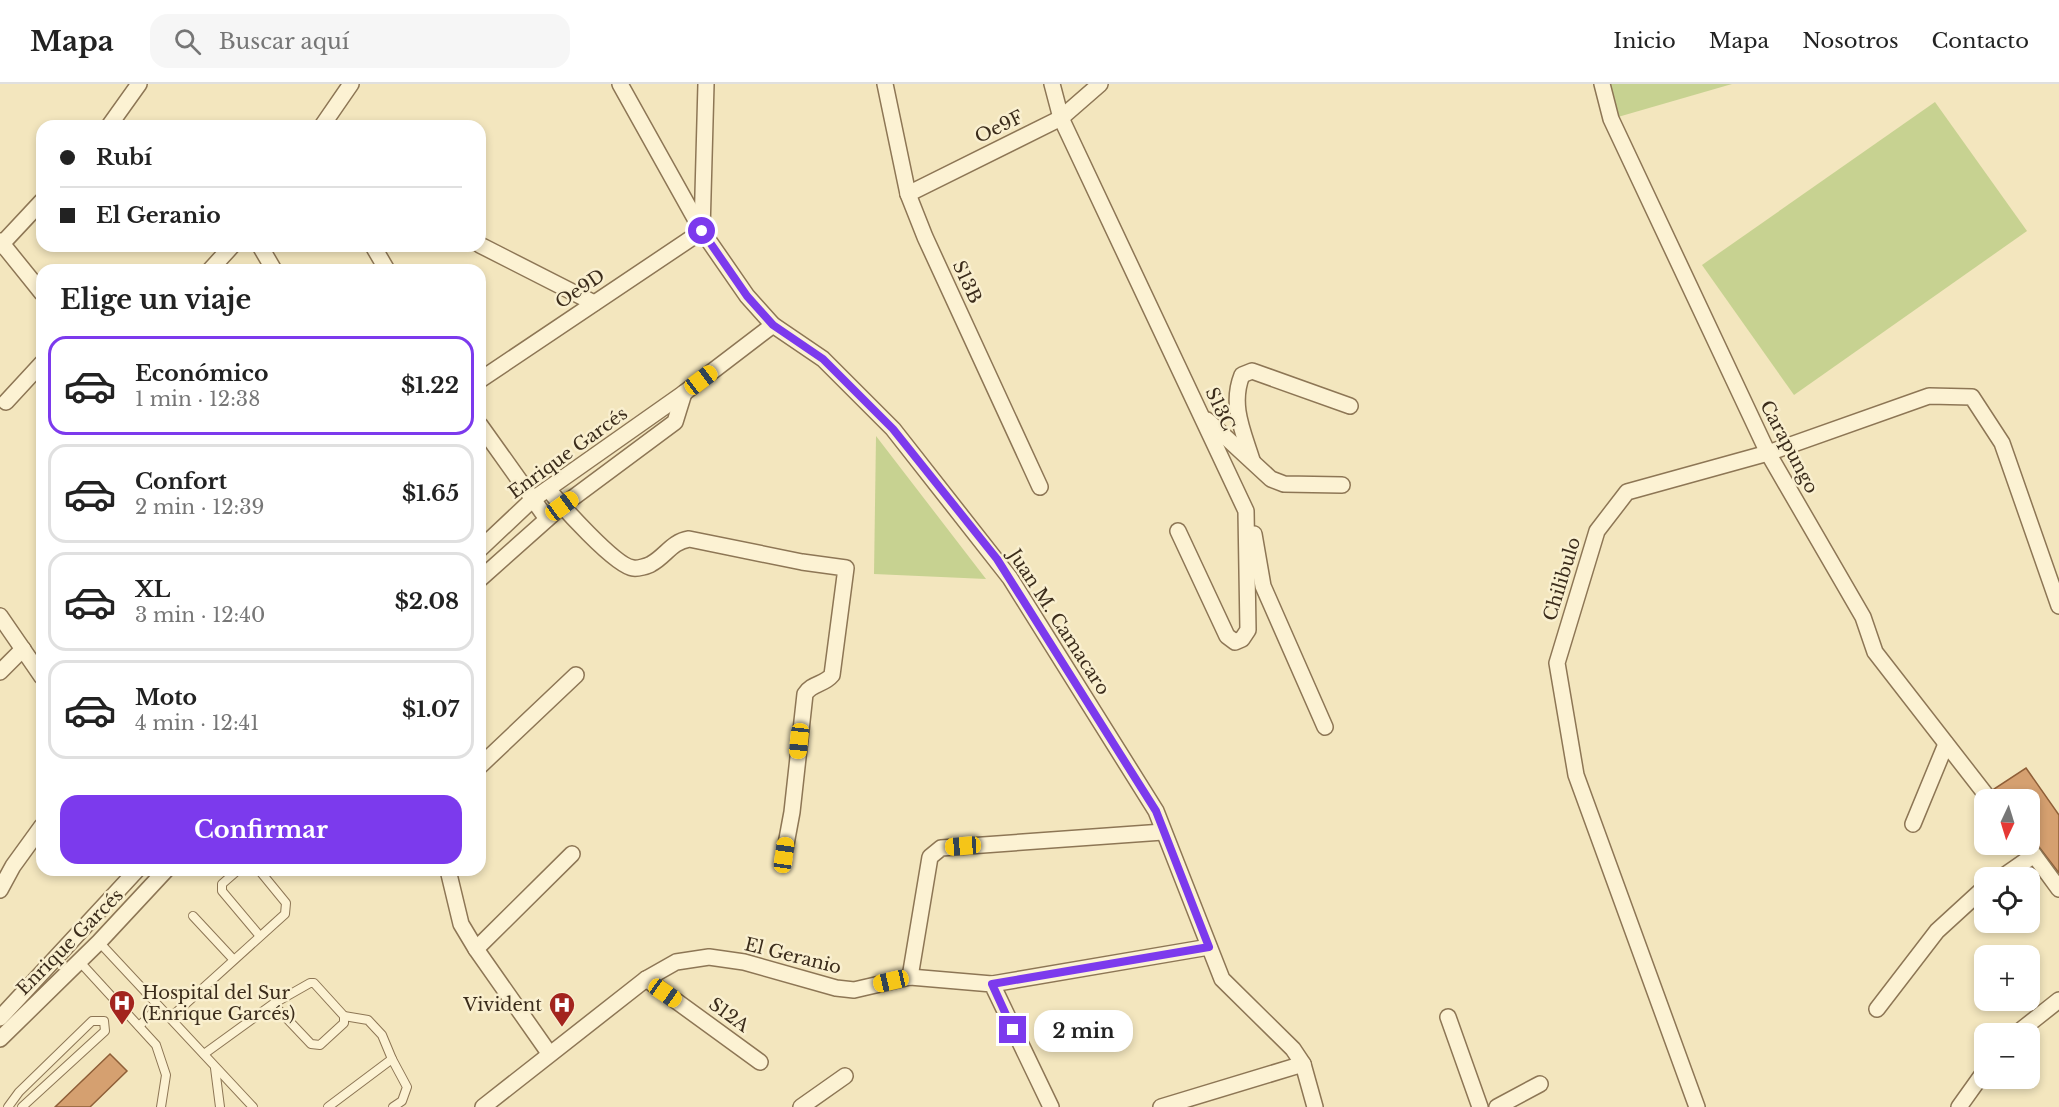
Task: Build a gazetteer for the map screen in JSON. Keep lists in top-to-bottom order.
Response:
{
  "streets": {
    "street": [
      "Oe9F",
      "S13B",
      "Oe9D",
      "S13C",
      "Carapungo",
      "Enrique Garcés",
      "Chilibulo",
      "Juan M. Camacaro",
      "El Geranio",
      "S12A"
    ]
  },
  "crossings": [
    ["Oe9F", "S13B"],
    ["Oe9F", "S13C"],
    ["Oe9D", "Juan M. Camacaro"],
    ["Carapungo", "Chilibulo"],
    ["Enrique Garcés", "Juan M. Camacaro"],
    ["Juan M. Camacaro", "El Geranio"],
    ["El Geranio", "S12A"]
  ],
  "places": {
    "hospital": ["Hospital del Sur (Enrique Garcés)", "Vivident"]
  },
  "north": "bottom",
  "page": {
    "header": "Mapa",
    "search": "Buscar aquí",
    "nav": [
      "Inicio",
      "Mapa",
      "Nosotros",
      "Contacto"
    ],
    "banner": ["Rubí", "El Geranio"],
    "heading": "Elige un viaje",
    "list": [
      {
        "name": "Económico",
        "note": "1 min · 12:38",
        "value": "$1.22"
      },
      {
        "name": "Confort",
        "note": "2 min · 12:39",
        "value": "$1.65"
      },
      {
        "name": "XL",
        "note": "3 min · 12:40",
        "value": "$2.08"
      },
      {
        "name": "Moto",
        "note": "4 min · 12:41",
        "value": "$1.07"
      }
    ],
    "buttons": "Confirmar",
    "map_buttons": ["+", "−"],
    "bubble": "2 min"
  }
}
